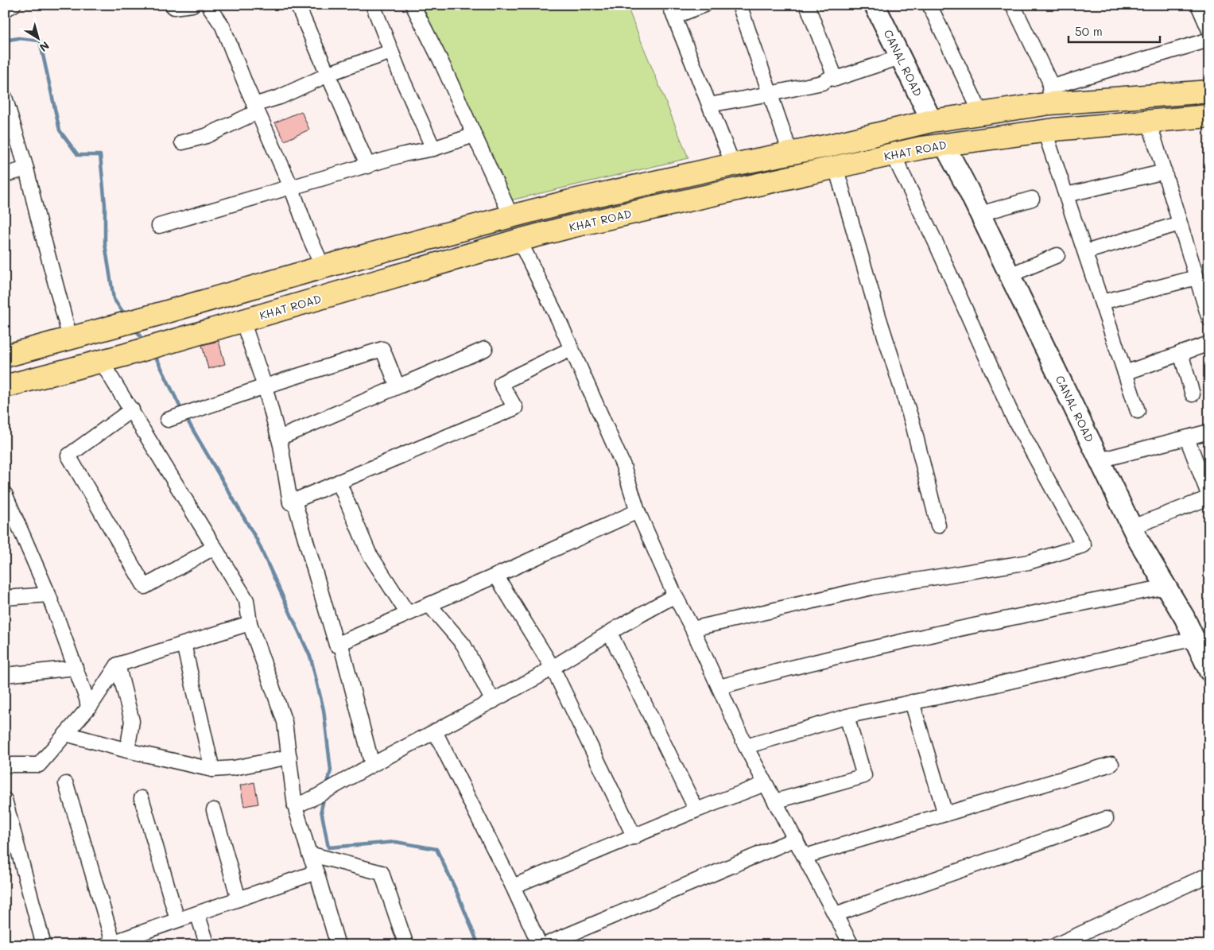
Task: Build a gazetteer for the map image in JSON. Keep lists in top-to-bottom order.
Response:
{
  "streets": {
    "highway": ["KHAT ROAD"],
    "street": ["CANAL ROAD"]
  },
  "crossings": [
    ["CANAL ROAD", "KHAT ROAD"]
  ],
  "scale_bar": "50 m",
  "north": "bottom right"
}
